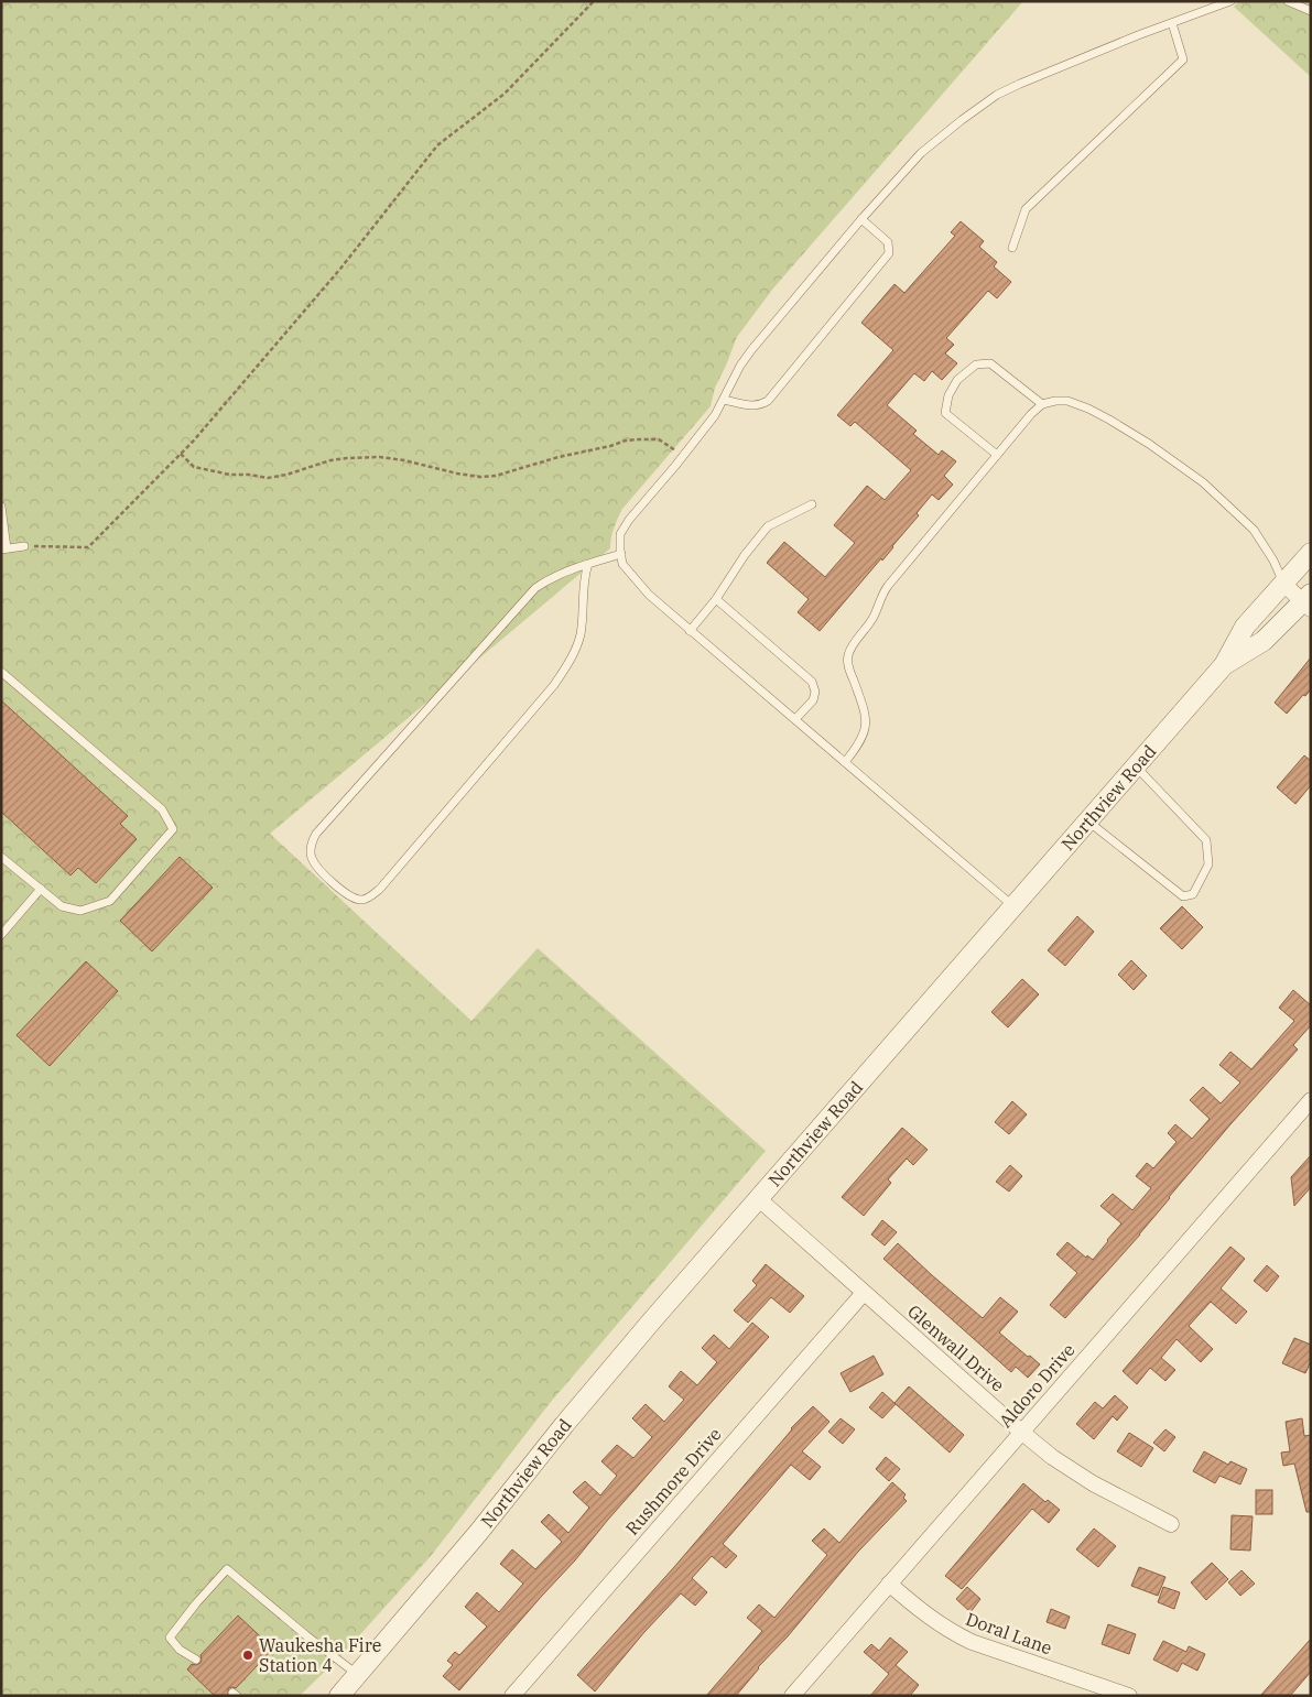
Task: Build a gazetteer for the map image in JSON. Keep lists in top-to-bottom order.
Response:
{
  "streets": {
    "street": [
      "Northview Road",
      "Glenwall Drive",
      "Aldoro Drive",
      "Rushmore Drive",
      "Doral Lane"
    ]
  },
  "crossings": [
    ["Northview Road", "Glenwall Drive"],
    ["Glenwall Drive", "Aldoro Drive"],
    ["Glenwall Drive", "Rushmore Drive"],
    ["Aldoro Drive", "Doral Lane"]
  ],
  "places": ["Waukesha Fire Station 4"]
}
